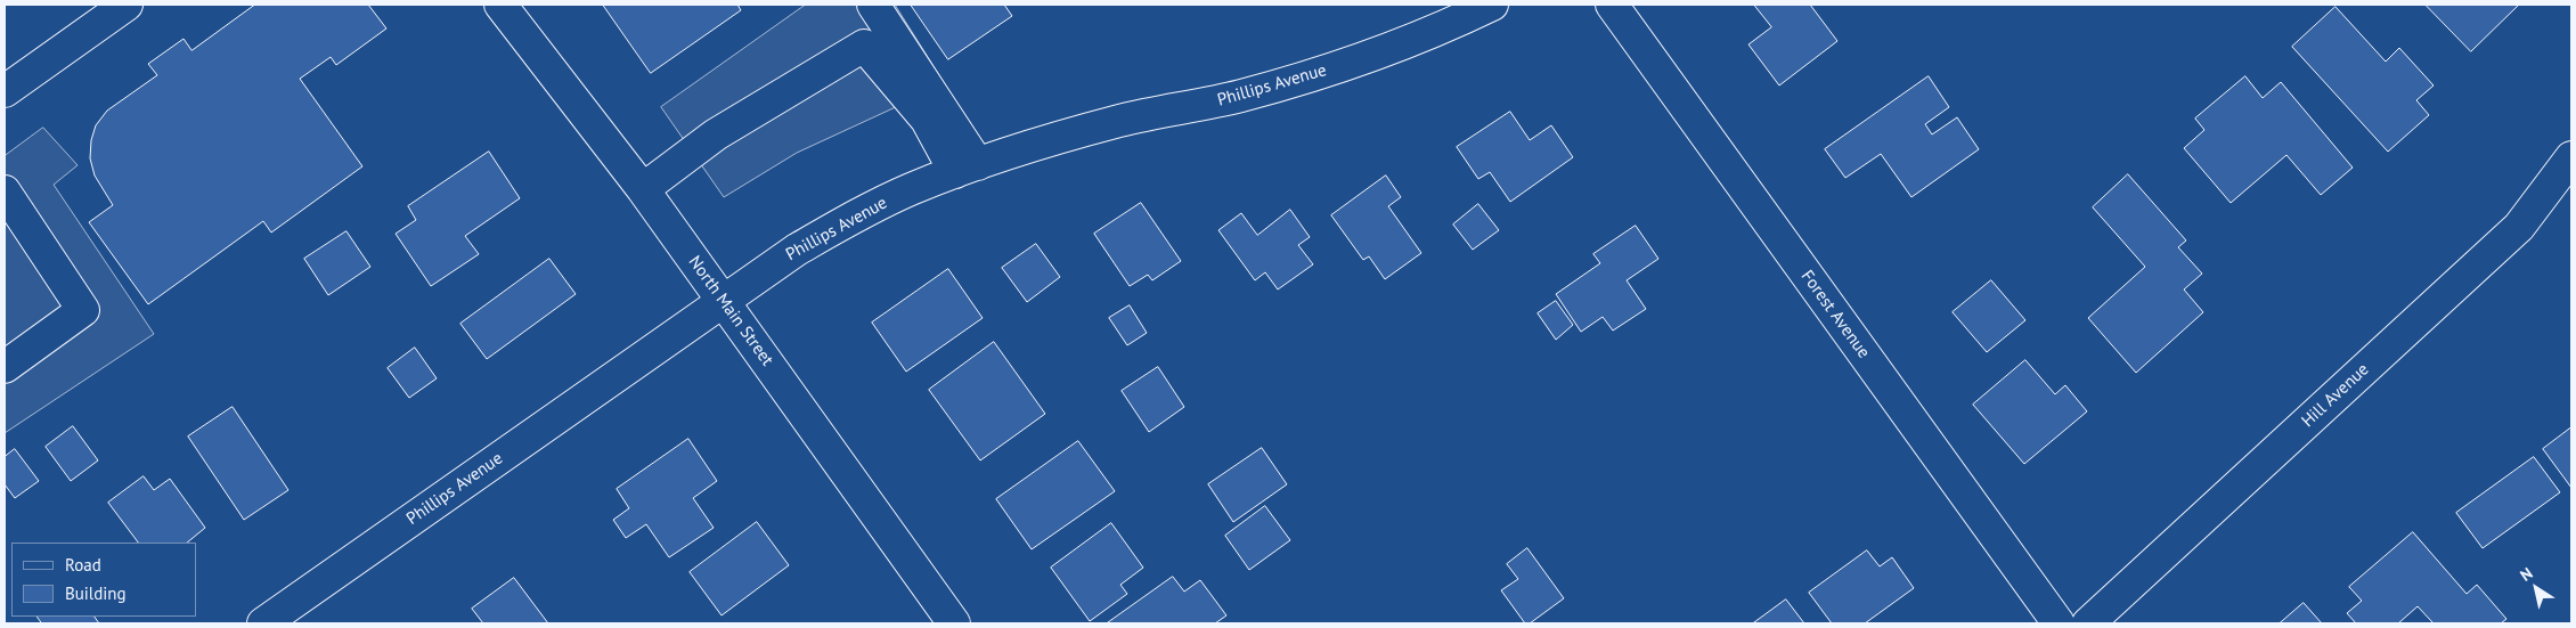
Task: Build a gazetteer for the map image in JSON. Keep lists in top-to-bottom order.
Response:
{
  "streets": {
    "street": [
      "Phillips Avenue",
      "North Main Street",
      "Forest Avenue",
      "Hill Avenue"
    ]
  },
  "crossings": [
    ["Phillips Avenue", "North Main Street"]
  ],
  "legend": ["Road", "Building"],
  "north": "top left"
}
